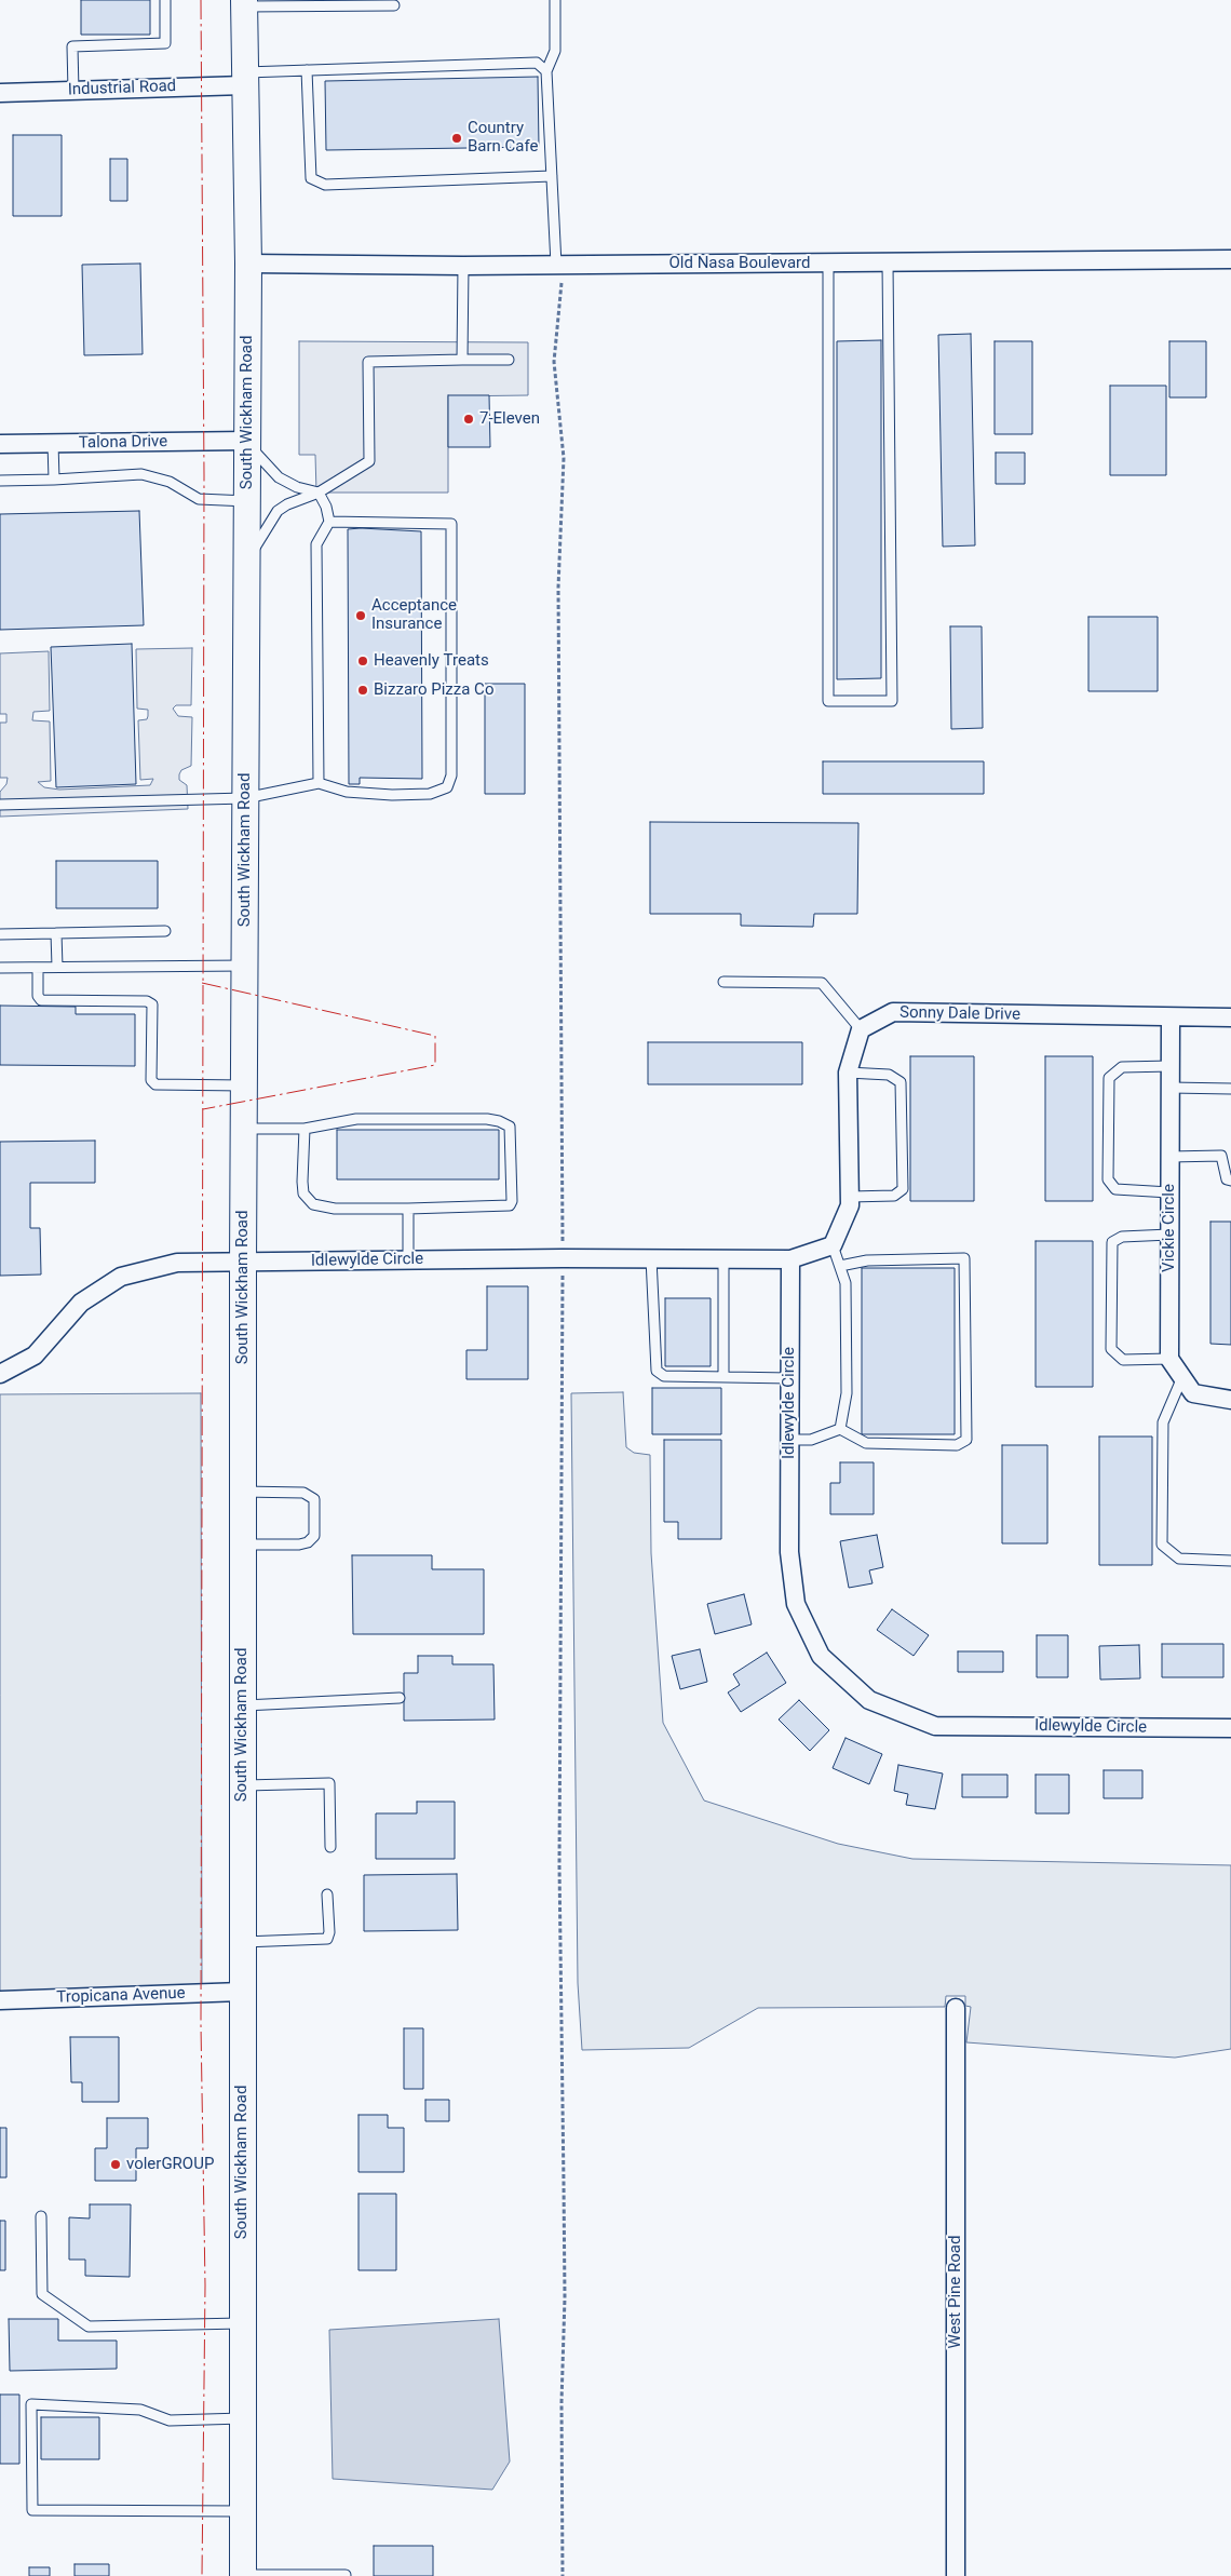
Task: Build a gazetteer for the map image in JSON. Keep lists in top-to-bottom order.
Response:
{
  "streets": {
    "main road": ["South Wickham Road"],
    "street": [
      "Industrial Road",
      "Old Nasa Boulevard",
      "Talona Drive",
      "Sonny Dale Drive",
      "Vickie Circle",
      "Idlewylde Circle",
      "Tropicana Avenue",
      "West Pine Road"
    ]
  },
  "crossings": [
    ["Industrial Road", "South Wickham Road"],
    ["Old Nasa Boulevard", "South Wickham Road"],
    ["South Wickham Road", "Talona Drive"],
    ["South Wickham Road", "Idlewylde Circle"],
    ["South Wickham Road", "Tropicana Avenue"],
    ["Sonny Dale Drive", "Vickie Circle"]
  ],
  "places": [
    "Country Barn Cafe",
    "7-Eleven",
    "Acceptance Insurance",
    "Heavenly Treats",
    "Bizzaro Pizza Co",
    "volerGROUP"
  ]
}
